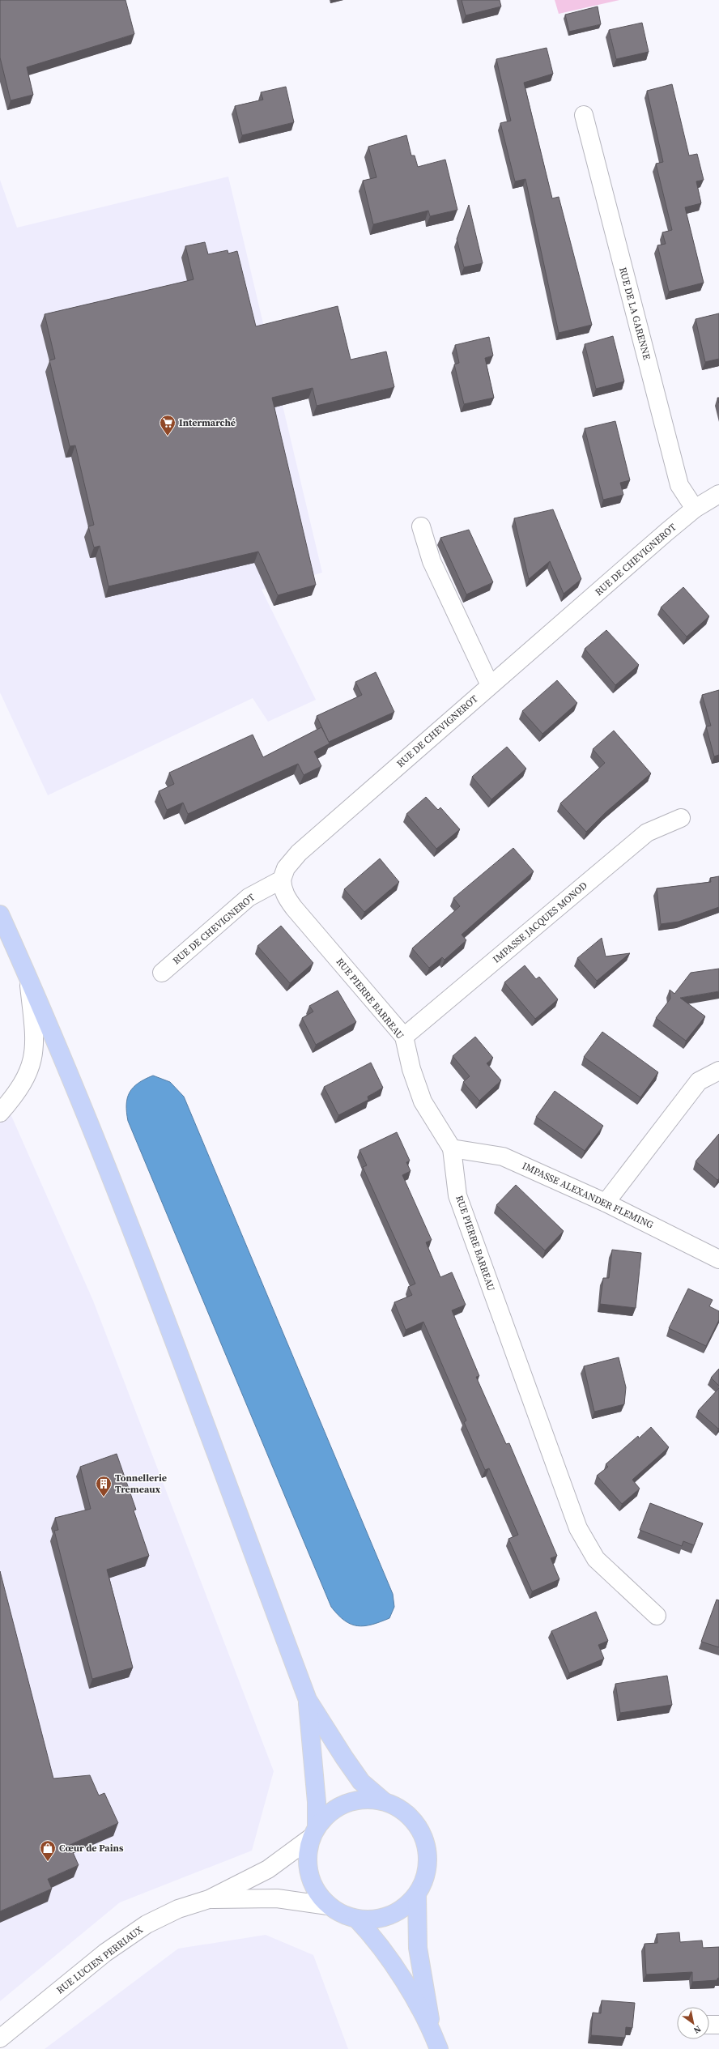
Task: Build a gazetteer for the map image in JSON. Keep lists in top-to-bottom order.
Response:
{
  "streets": {
    "street": [
      "RUE DE LA GARENNE",
      "RUE DE CHEVIGNEROT",
      "IMPASSE JACQUES MONOD",
      "RUE PIERRE BARREAU",
      "IMPASSE ALEXANDER FLEMING",
      "RUE LUCIEN PERRIAUX"
    ]
  },
  "crossings": [
    ["RUE DE LA GARENNE", "RUE DE CHEVIGNEROT"],
    ["RUE DE CHEVIGNEROT", "RUE PIERRE BARREAU"],
    ["IMPASSE JACQUES MONOD", "RUE PIERRE BARREAU"],
    ["RUE PIERRE BARREAU", "IMPASSE ALEXANDER FLEMING"]
  ],
  "places": {
    "supermarket": ["Intermarché"],
    "building": ["Tonnellerie Tremeaux"],
    "shop": ["Cœur de Pains"]
  },
  "north": "bottom right"
}
